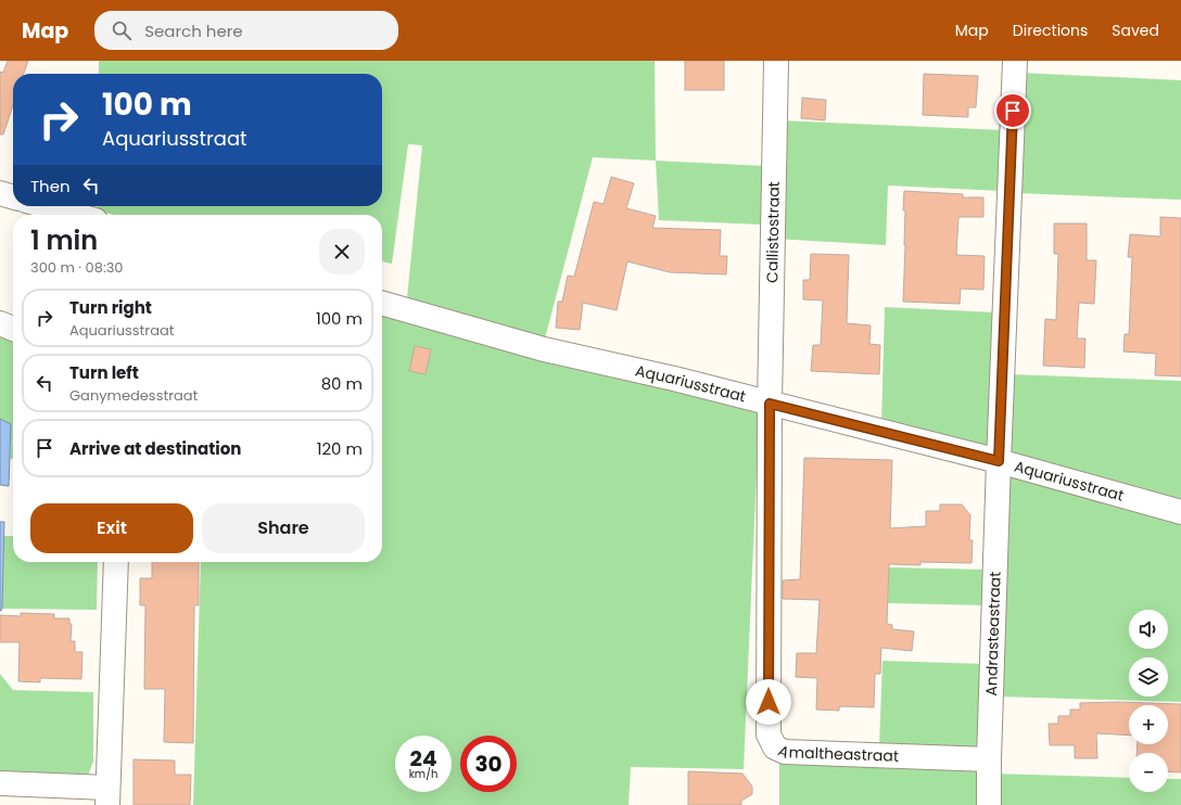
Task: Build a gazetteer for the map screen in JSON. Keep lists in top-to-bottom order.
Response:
{
  "streets": {
    "street": [
      "Callistostraat",
      "Aquariusstraat",
      "Andrasteastraat",
      "Amaltheastraat"
    ]
  },
  "crossings": [
    ["Callistostraat", "Aquariusstraat"],
    ["Callistostraat", "Amaltheastraat"],
    ["Aquariusstraat", "Andrasteastraat"],
    ["Aquariusstraat", "Amaltheastraat"],
    ["Andrasteastraat", "Amaltheastraat"]
  ],
  "page": {
    "header": "Map",
    "search": "Search here",
    "nav": ["Map", "Directions", "Saved"],
    "turn": ["100 m", "Aquariusstraat"],
    "then": "Then",
    "heading": ["1 min", "300 m · 08:30"],
    "list": [
      {
        "name": "Turn right",
        "note": "Aquariusstraat",
        "value": "100 m"
      },
      {
        "name": "Turn left",
        "note": "Ganymedesstraat",
        "value": "80 m"
      },
      {
        "name": "Arrive at destination",
        "value": "120 m"
      }
    ],
    "buttons": ["Exit", "Share"],
    "map_buttons": ["+", "−"],
    "speed": "24 km/h",
    "limit": "30"
  }
}
